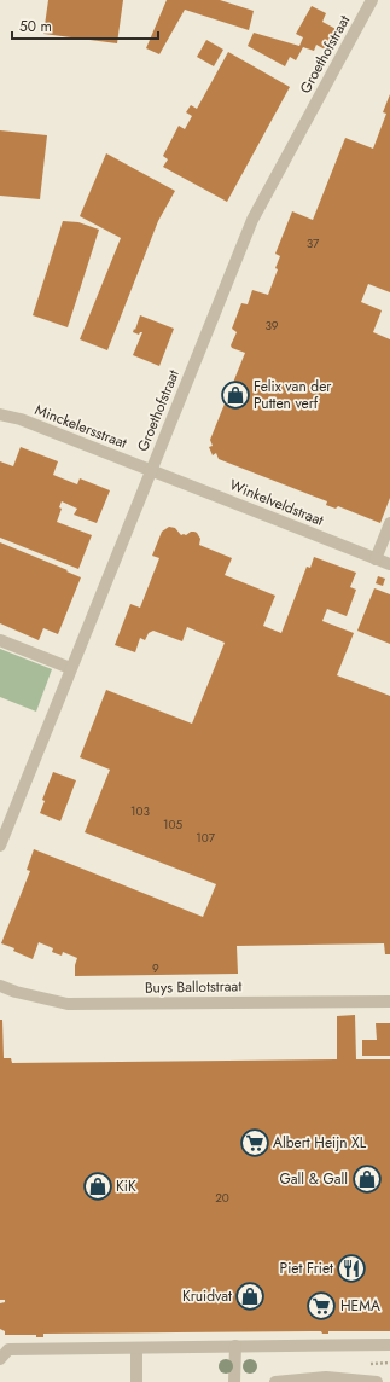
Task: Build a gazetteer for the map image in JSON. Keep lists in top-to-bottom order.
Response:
{
  "streets": {
    "street": [
      "Groethofstraat",
      "Minckelersstraat",
      "Winkelveldstraat",
      "Buys Ballotstraat"
    ]
  },
  "crossings": [
    ["Groethofstraat", "Minckelersstraat"],
    ["Groethofstraat", "Winkelveldstraat"],
    ["Minckelersstraat", "Winkelveldstraat"]
  ],
  "places": {
    "shop": [
      "Felix van der Putten verf",
      "Gall & Gall",
      "KiK",
      "Kruidvat"
    ],
    "supermarket": ["Albert Heijn XL", "HEMA"],
    "restaurant": ["Piet Friet"]
  },
  "house_numbers": [
    "37",
    "39",
    "103",
    "105",
    "107",
    "9",
    "20"
  ],
  "scale_bar": "50 m"
}
